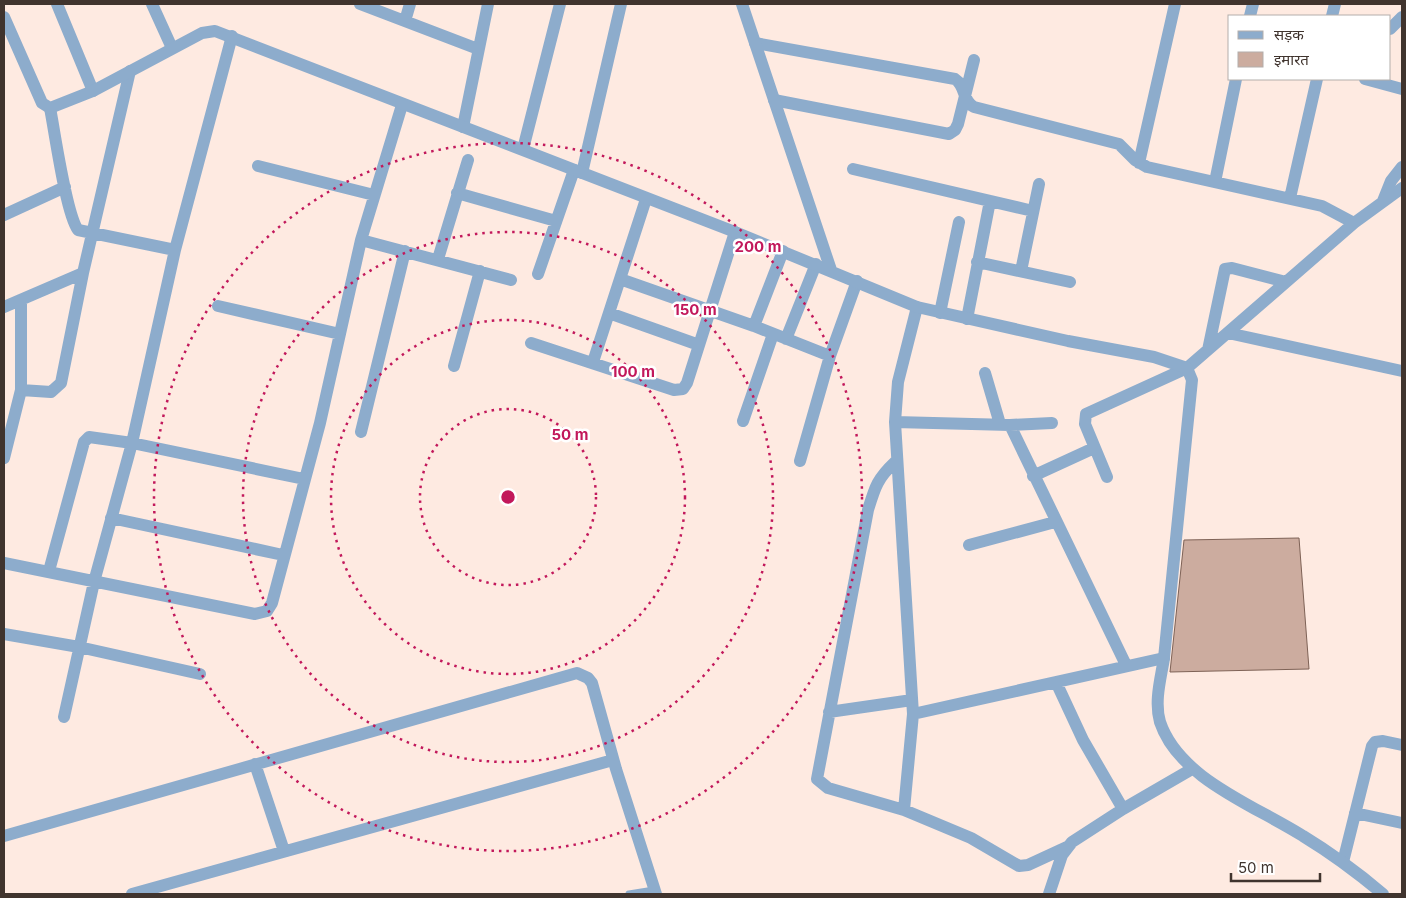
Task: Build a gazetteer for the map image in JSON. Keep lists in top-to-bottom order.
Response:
{
  "legend": ["सड़क", "इमारत"],
  "scale_bar": "50 m",
  "rings": [
    "200 m",
    "150 m",
    "100 m",
    "50 m"
  ]
}
